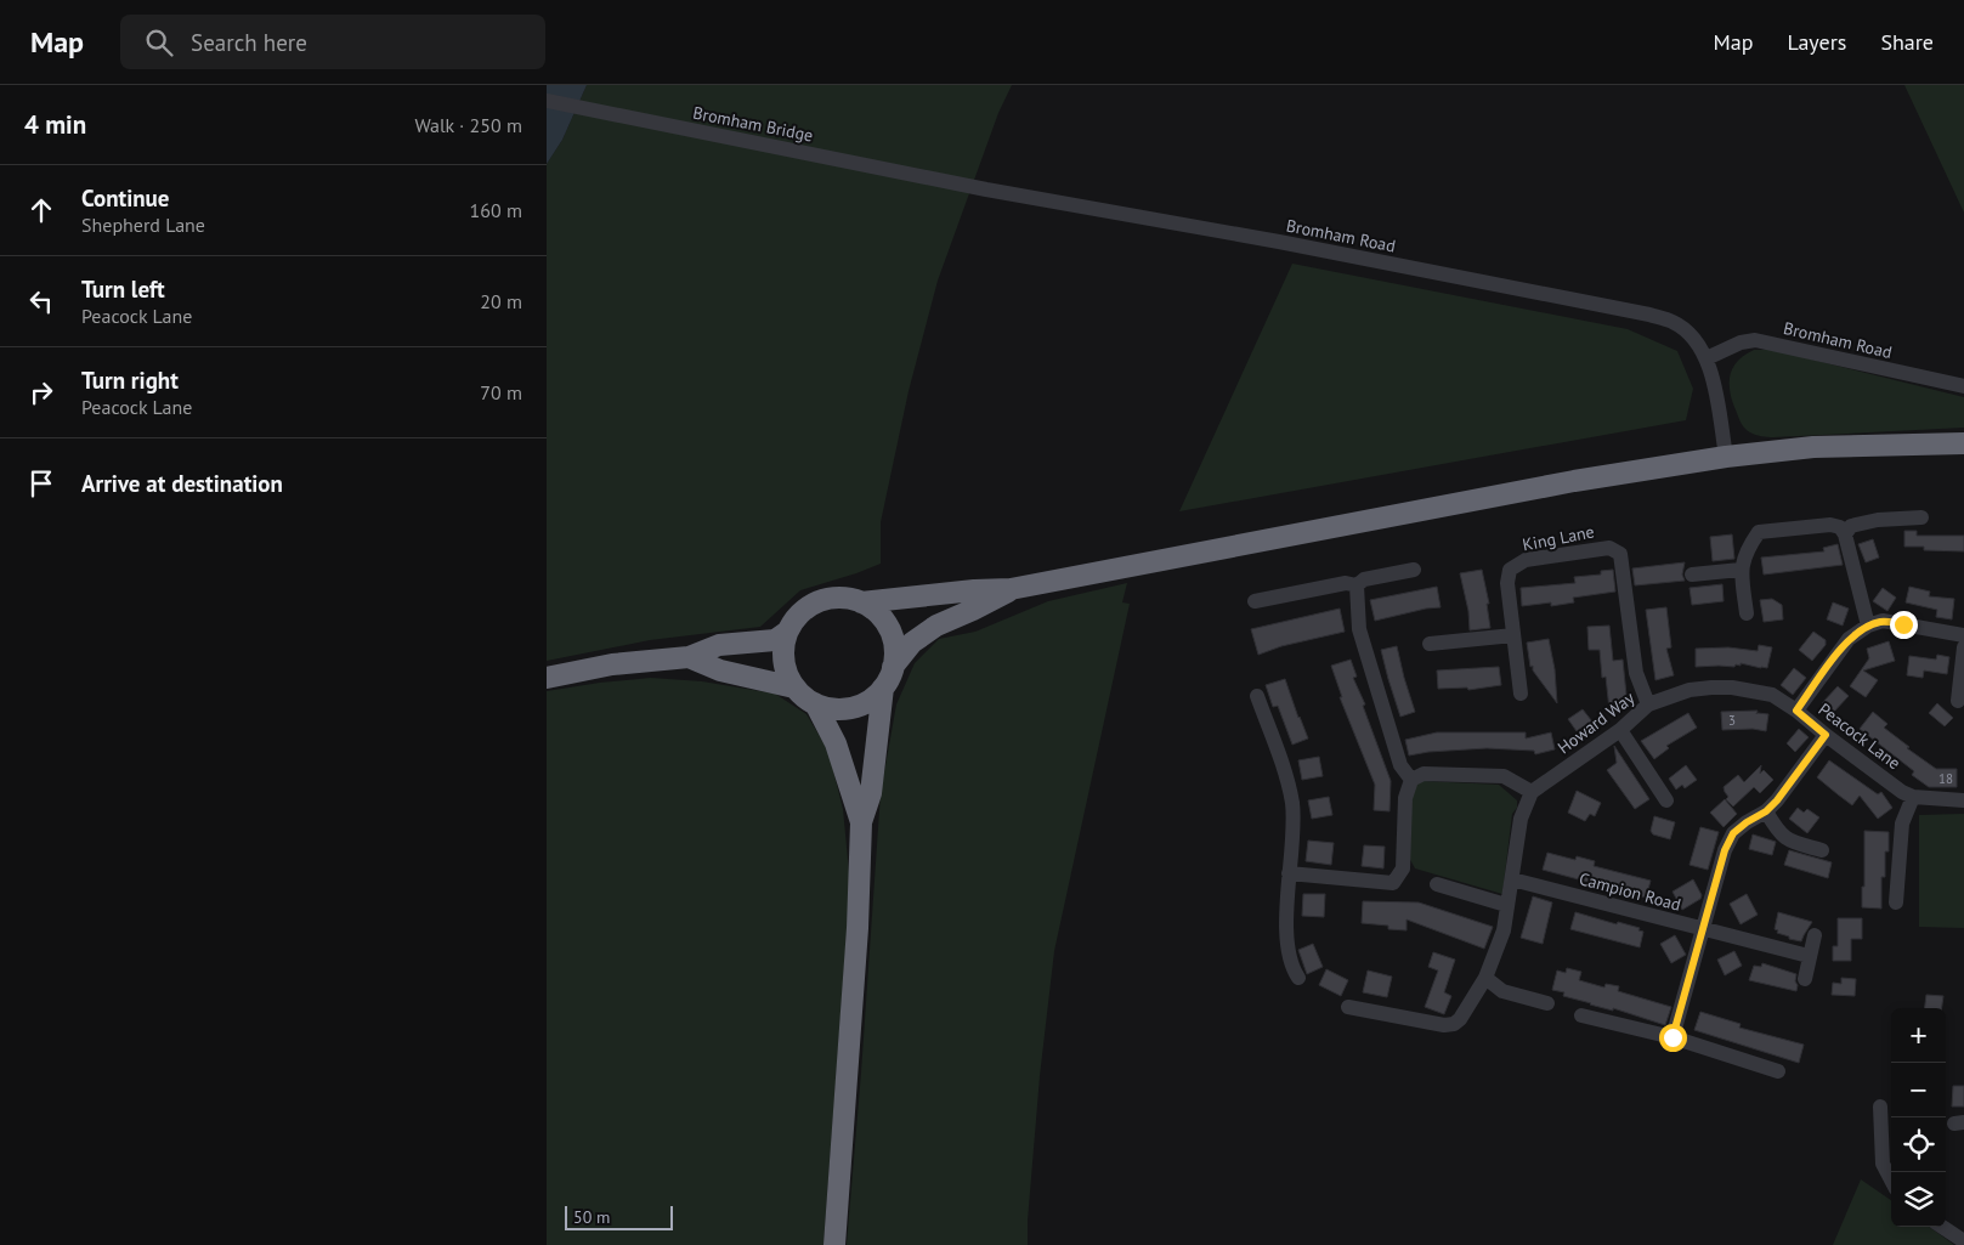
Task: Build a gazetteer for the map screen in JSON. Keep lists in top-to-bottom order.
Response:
{
  "streets": {
    "street": [
      "Bromham Bridge",
      "Bromham Road",
      "King Lane",
      "Howard Way",
      "Peacock Lane",
      "Campion Road"
    ]
  },
  "crossings": [
    ["Bromham Bridge", "Bromham Road"],
    ["King Lane", "Howard Way"],
    ["Howard Way", "Peacock Lane"]
  ],
  "house_numbers": ["3", "18"],
  "scale_bar": "50 m",
  "page": {
    "header": "Map",
    "search": "Search here",
    "nav": ["Map", "Layers", "Share"],
    "heading": ["4 min", "Walk · 250 m"],
    "list": [
      ["Continue", "Shepherd Lane", "160 m"],
      ["Turn left", "Peacock Lane", "20 m"],
      ["Turn right", "Peacock Lane", "70 m"],
      "Arrive at destination"
    ],
    "map_buttons": ["+", "−"],
    "scale": "50 m"
  }
}
